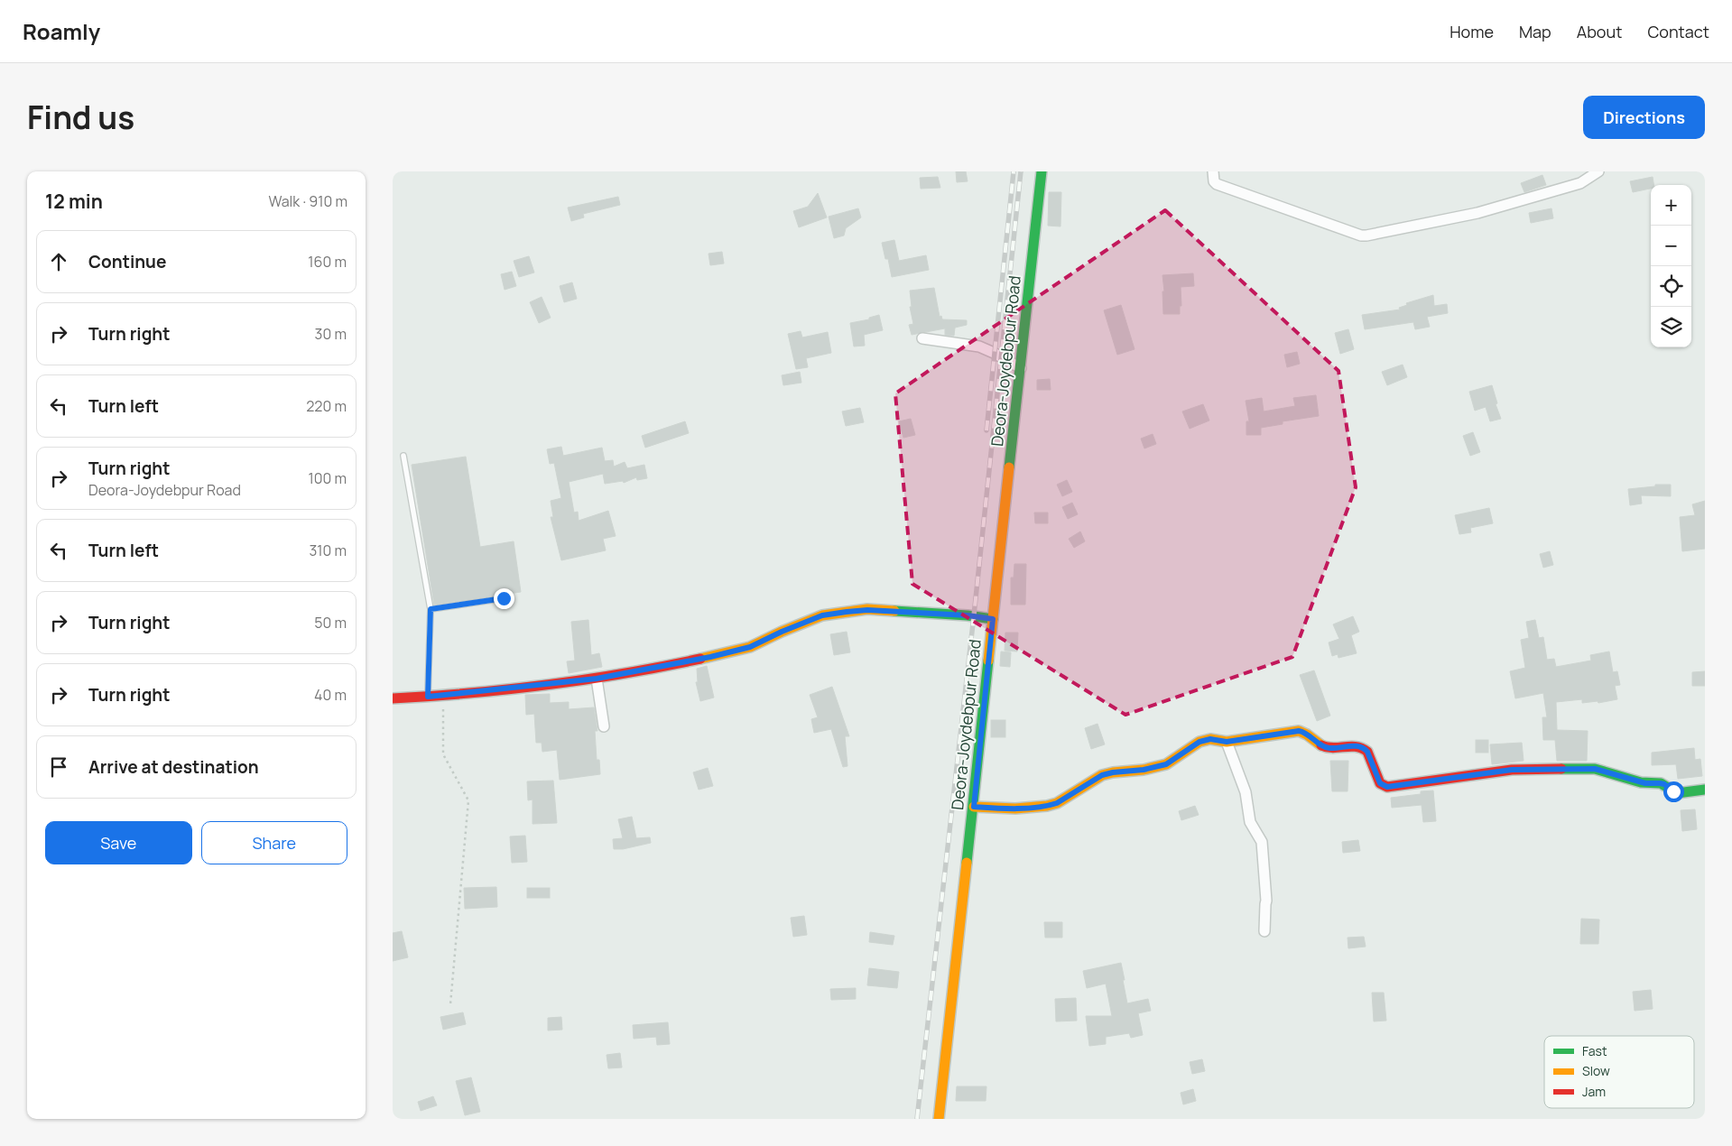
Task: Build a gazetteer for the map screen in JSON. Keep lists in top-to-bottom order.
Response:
{
  "streets": {
    "street": ["Deora-Joydebpur Road"]
  },
  "legend": ["Fast", "Slow", "Jam"],
  "page": {
    "header": "Roamly",
    "nav": [
      "Home",
      "Map",
      "About",
      "Contact"
    ],
    "title": "Find us",
    "buttons": [
      "Directions",
      ["Save", "Share"]
    ],
    "heading": ["12 min", "Walk · 910 m"],
    "map_buttons": ["+", "−"],
    "list": [
      ["Continue", "160 m"],
      ["Turn right", "30 m"],
      ["Turn left", "220 m"],
      ["Turn right", "Deora-Joydebpur Road", "100 m"],
      ["Turn left", "310 m"],
      ["Turn right", "50 m"],
      ["Turn right", "40 m"],
      "Arrive at destination"
    ]
  }
}
